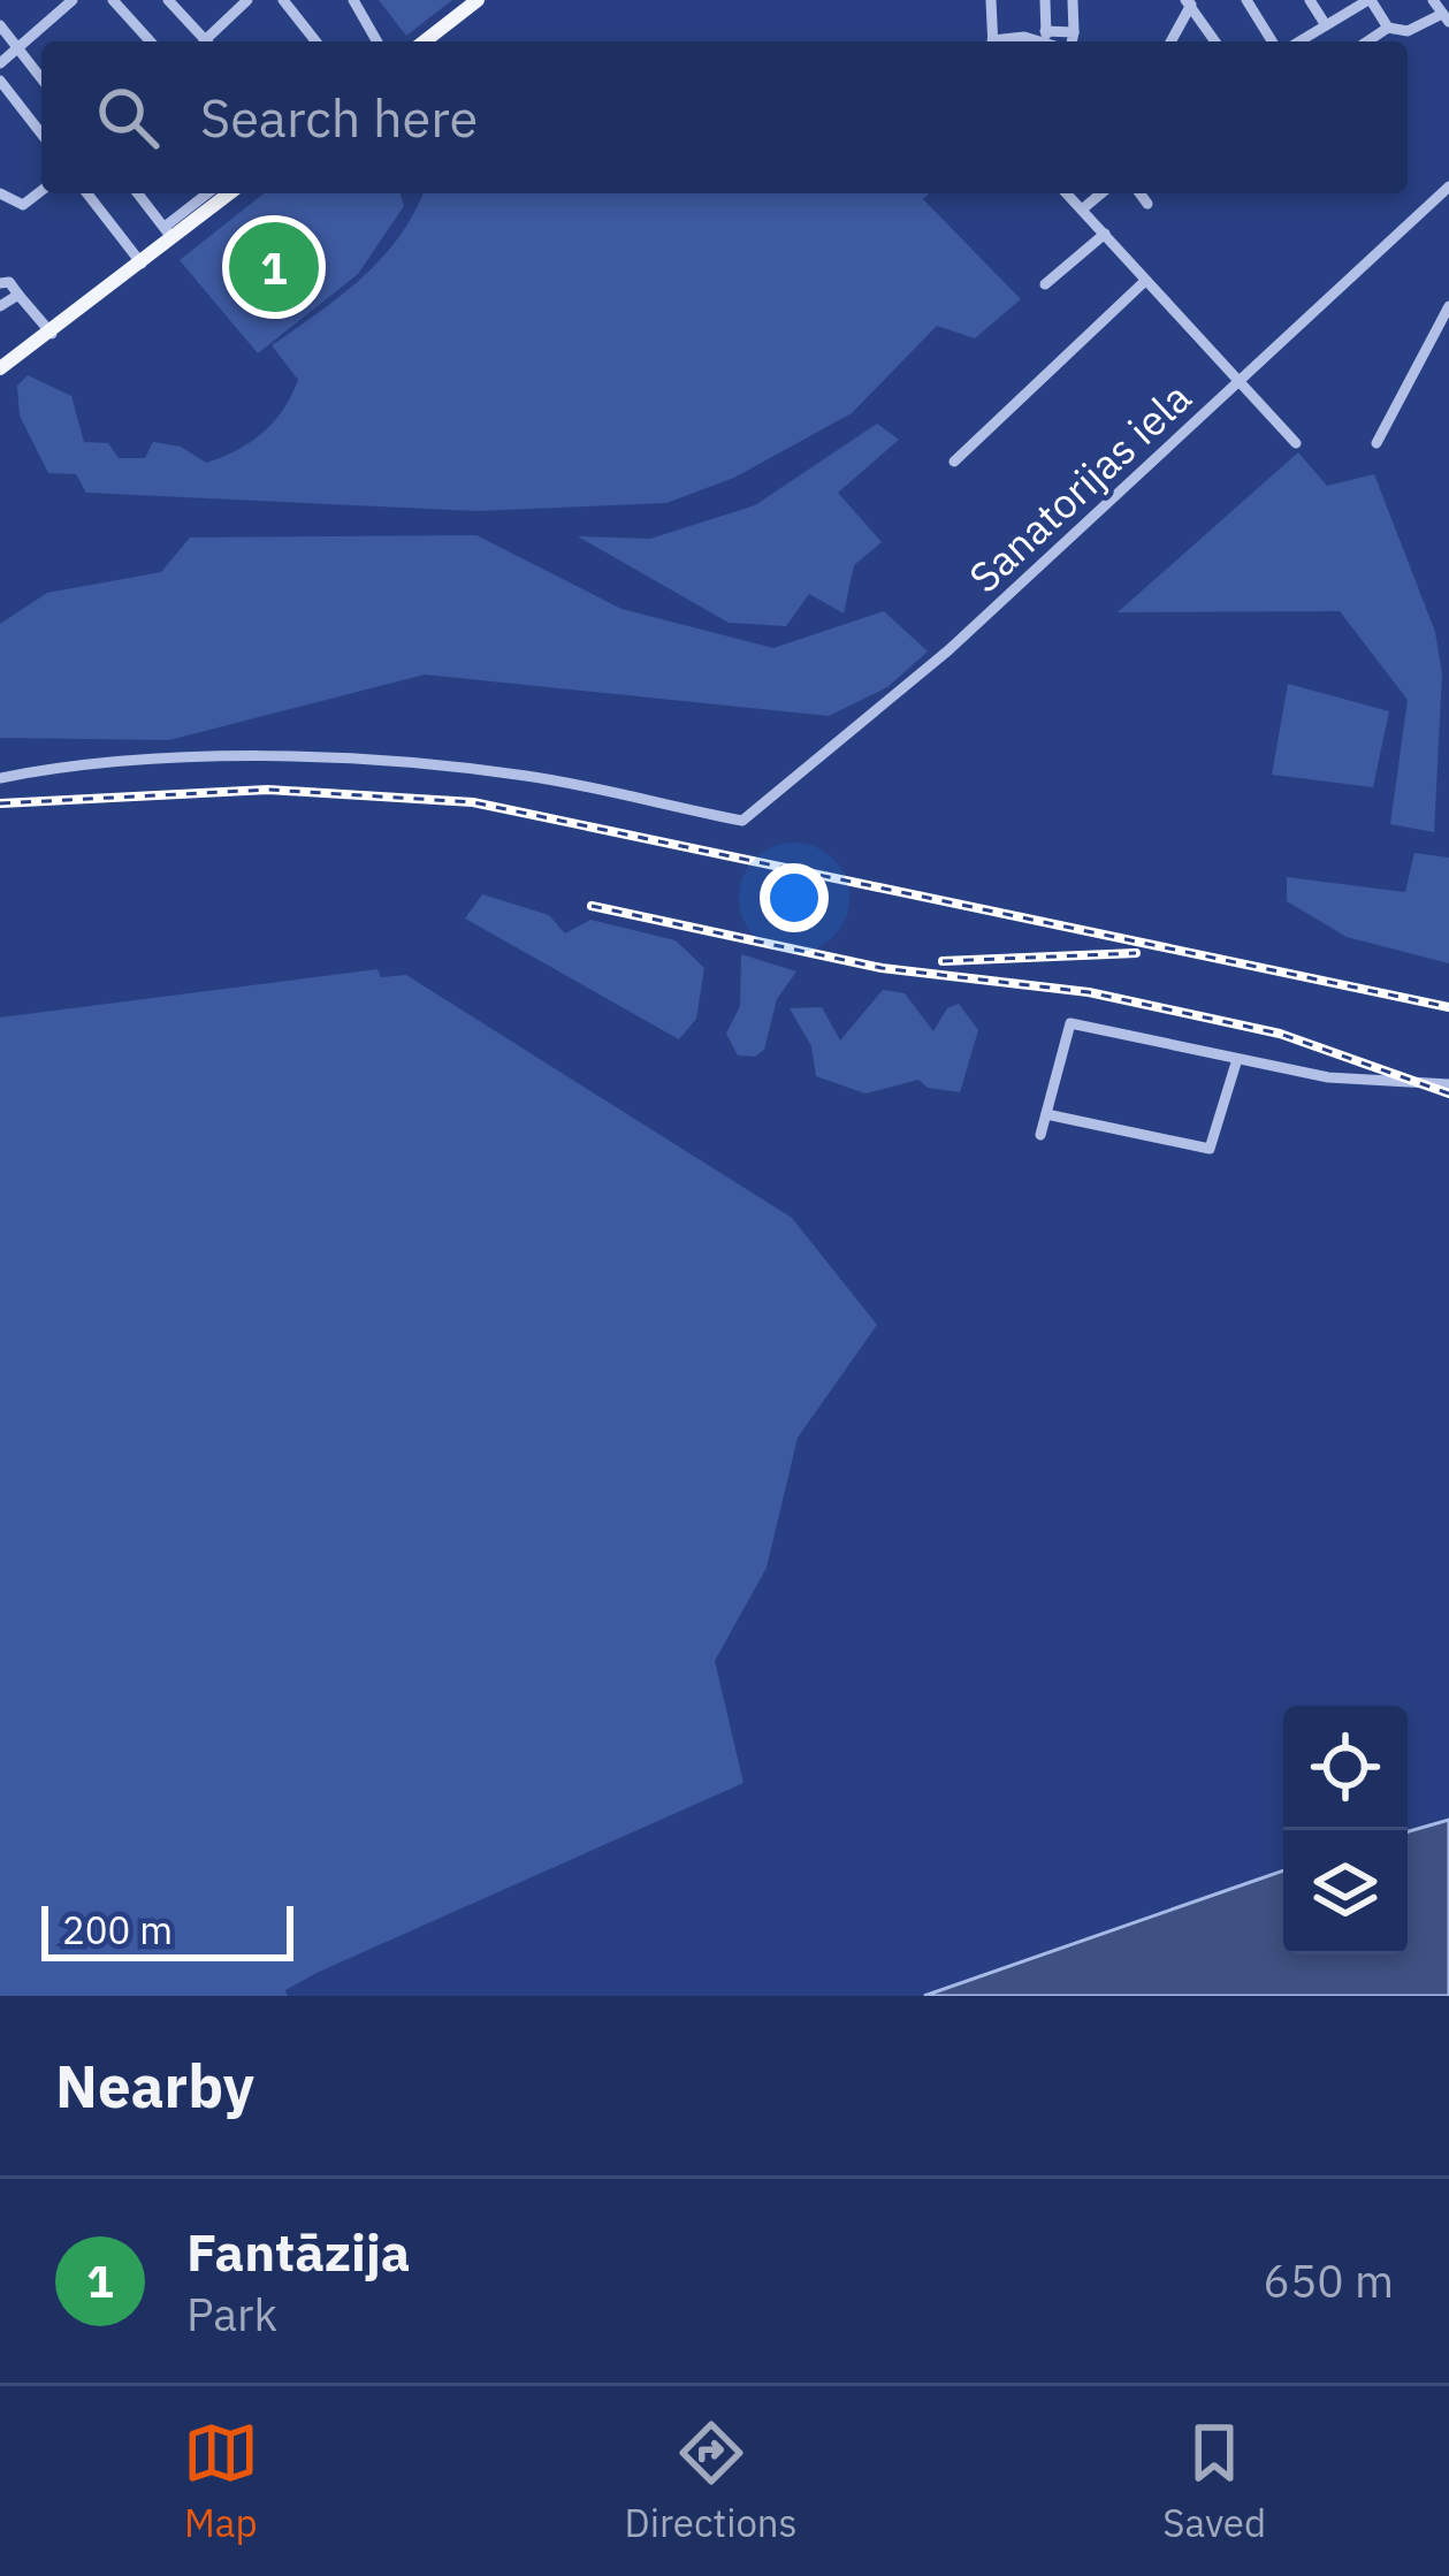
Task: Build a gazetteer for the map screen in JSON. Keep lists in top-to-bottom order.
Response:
{
  "streets": {
    "street": ["Sanatorijas iela"]
  },
  "scale_bar": "200 m",
  "page": {
    "search": "Search here",
    "pins": "1",
    "scale": "200 m",
    "heading": "Nearby",
    "list": [
      {
        "mark": "1",
        "name": "Fantāzija",
        "note": "Park",
        "value": "650 m"
      }
    ],
    "nav": ["Map", "Directions", "Saved"]
  }
}
